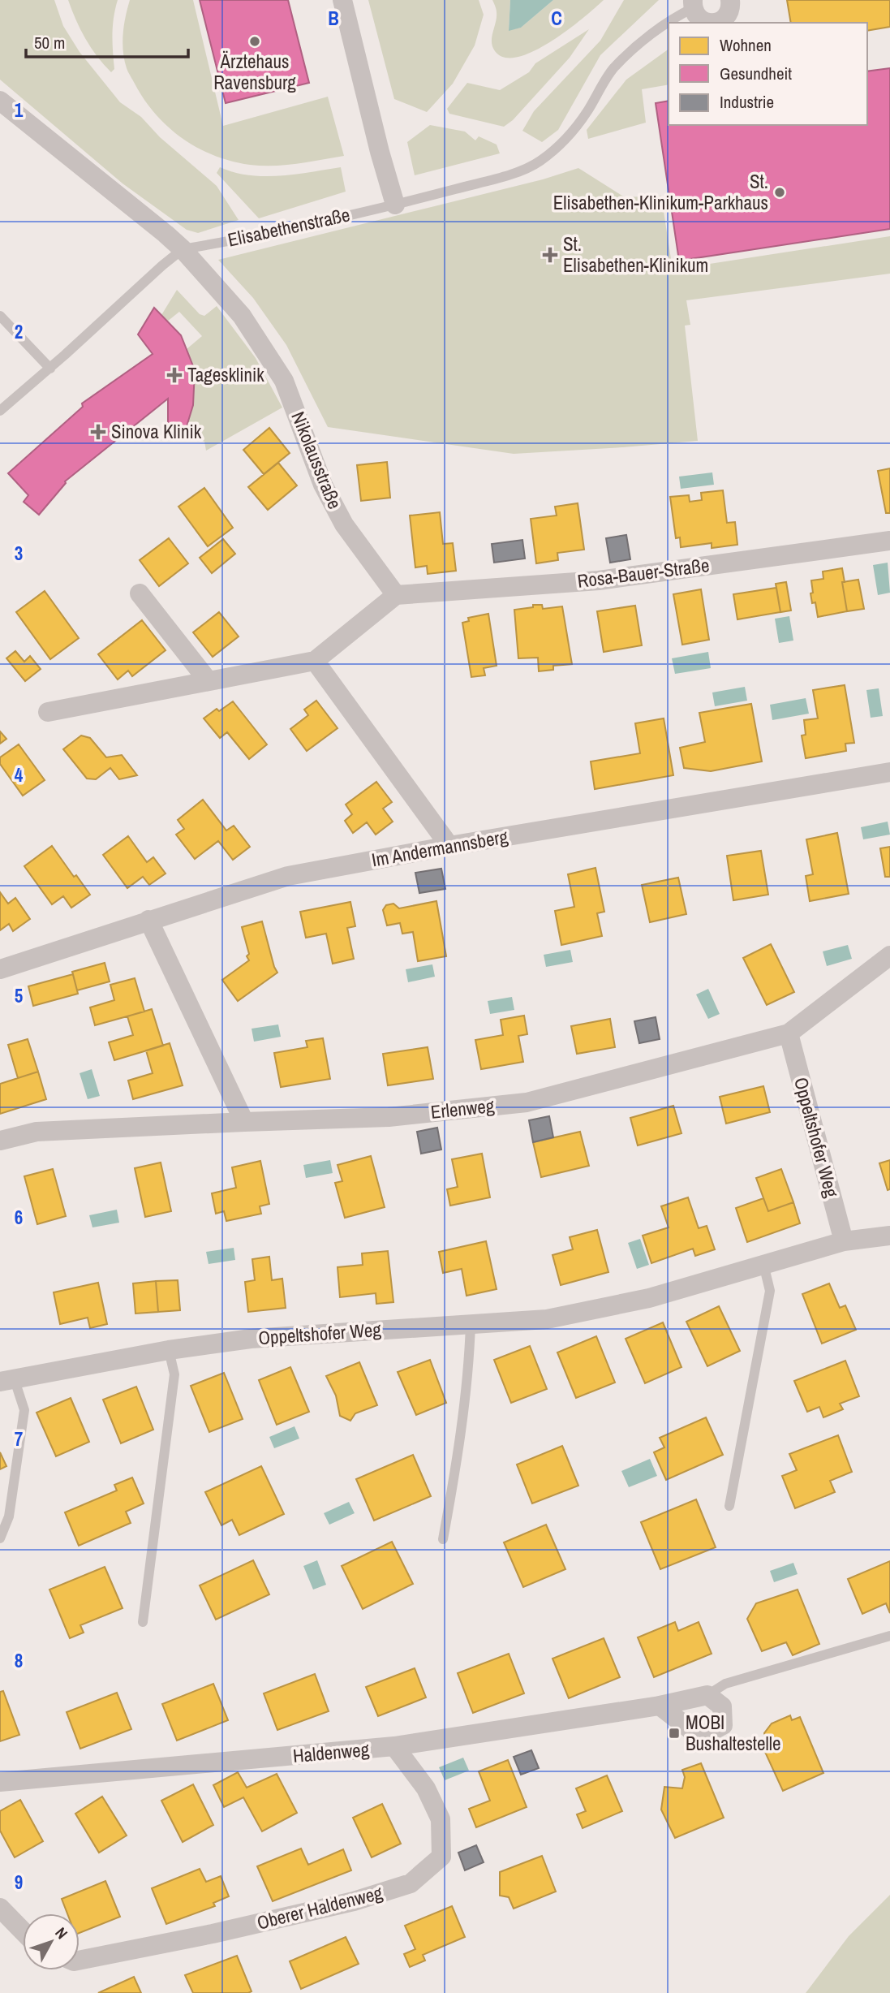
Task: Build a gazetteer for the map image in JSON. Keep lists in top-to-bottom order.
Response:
{
  "streets": {
    "street": [
      "Elisabethenstraße",
      "Nikolausstraße",
      "Rosa-Bauer-Straße",
      "Im Andermannsberg",
      "Erlenweg",
      "Oppeltshofer Weg",
      "Haldenweg",
      "Oberer Haldenweg"
    ]
  },
  "crossings": [
    ["Elisabethenstraße", "Nikolausstraße"],
    ["Nikolausstraße", "Rosa-Bauer-Straße"],
    ["Erlenweg", "Oppeltshofer Weg"],
    ["Haldenweg", "Oberer Haldenweg"]
  ],
  "places": {
    "other": ["Ärztehaus Ravensburg", "St. Elisabethen-Klinikum-Parkhaus"],
    "health": ["St. Elisabethen-Klinikum", "Tagesklinik", "Sinova Klinik"],
    "transit": ["MOBI Bushaltestelle"]
  },
  "legend": ["Wohnen", "Gesundheit", "Industrie"],
  "scale_bar": "50 m",
  "north": "top right",
  "grid": {
    "columns": ["B", "C"],
    "rows": [
      "1",
      "2",
      "3",
      "4",
      "5",
      "6",
      "7",
      "8",
      "9"
    ]
  }
}
